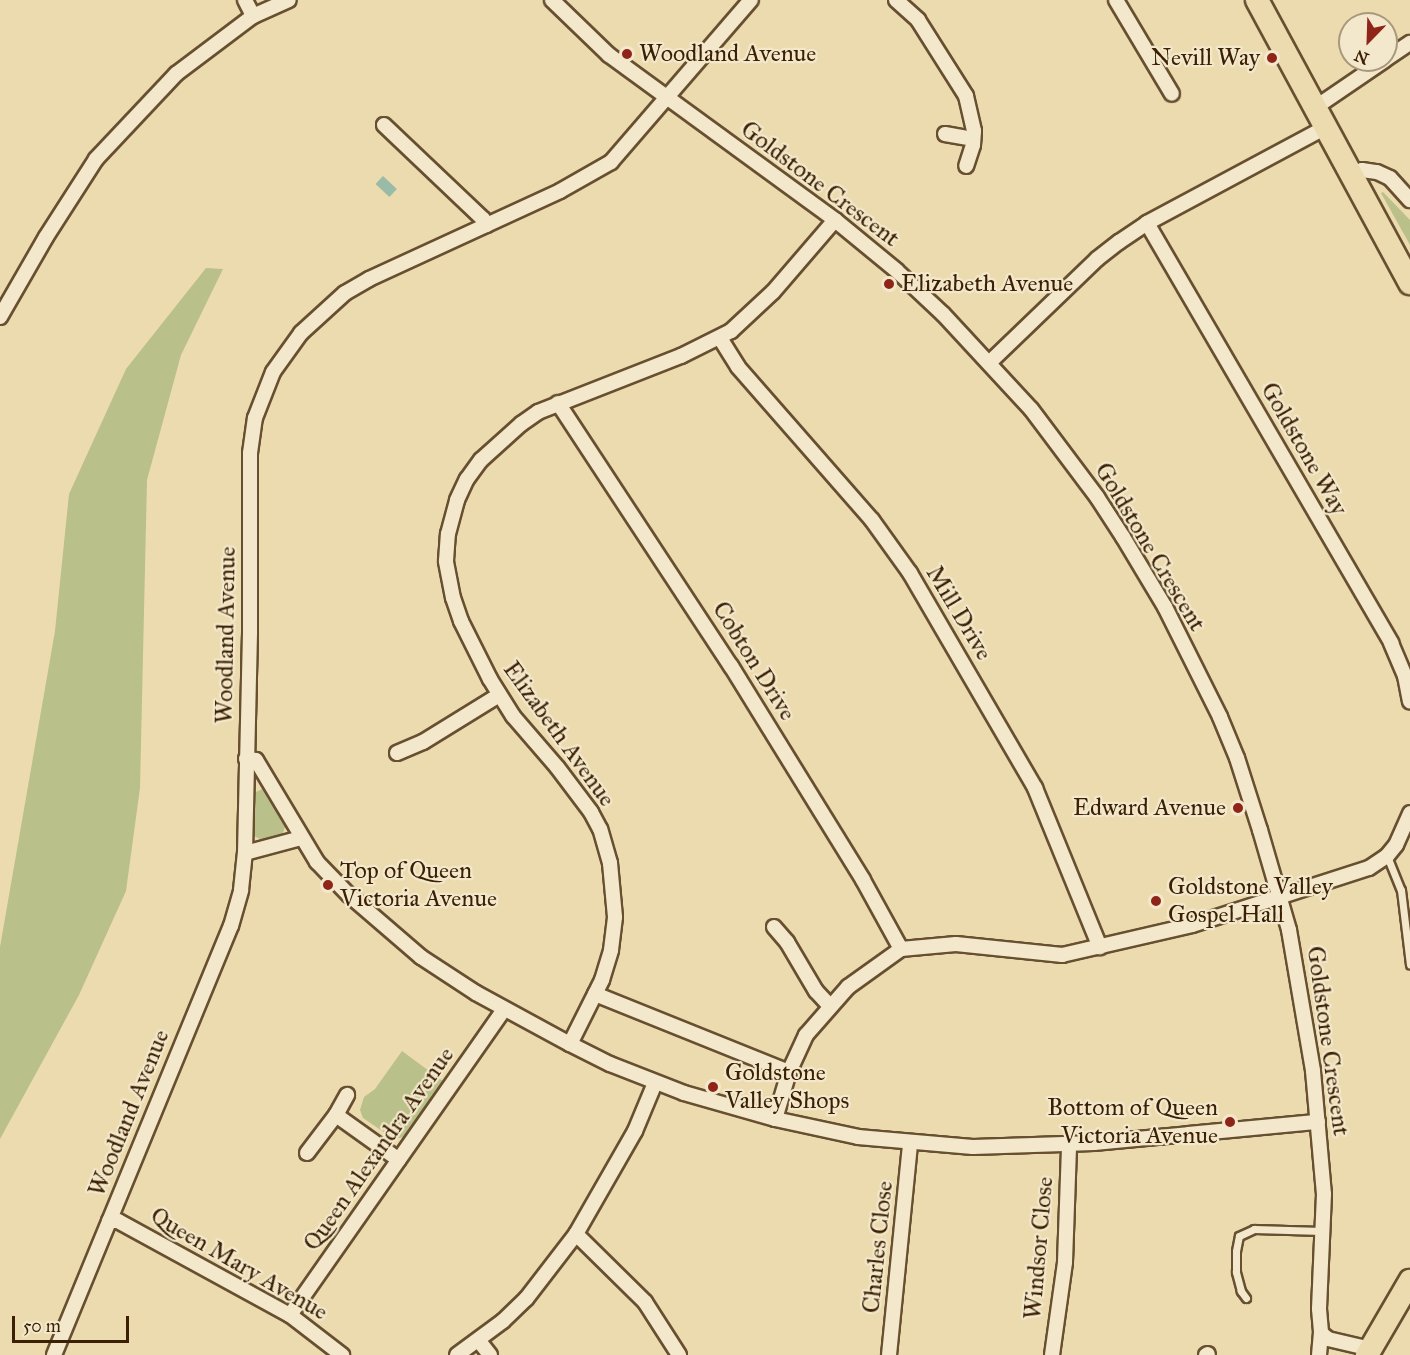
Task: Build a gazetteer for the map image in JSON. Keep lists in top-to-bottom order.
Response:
{
  "streets": {
    "street": [
      "Goldstone Crescent",
      "Goldstone Way",
      "Mill Drive",
      "Woodland Avenue",
      "Cobton Drive",
      "Elizabeth Avenue",
      "Queen Alexandra Avenue",
      "Charles Close",
      "Windsor Close",
      "Queen Mary Avenue"
    ]
  },
  "crossings": [
    ["Goldstone Crescent", "Woodland Avenue"],
    ["Goldstone Crescent", "Elizabeth Avenue"],
    ["Mill Drive", "Elizabeth Avenue"],
    ["Woodland Avenue", "Queen Mary Avenue"],
    ["Cobton Drive", "Elizabeth Avenue"],
    ["Queen Alexandra Avenue", "Queen Mary Avenue"]
  ],
  "places": [
    "Woodland Avenue",
    "Nevill Way",
    "Elizabeth Avenue",
    "Edward Avenue",
    "Top of Queen Victoria Avenue",
    "Goldstone Valley Gospel Hall",
    "Goldstone Valley Shops",
    "Bottom of Queen Victoria Avenue"
  ],
  "scale_bar": "50 m",
  "north": "bottom left"
}
